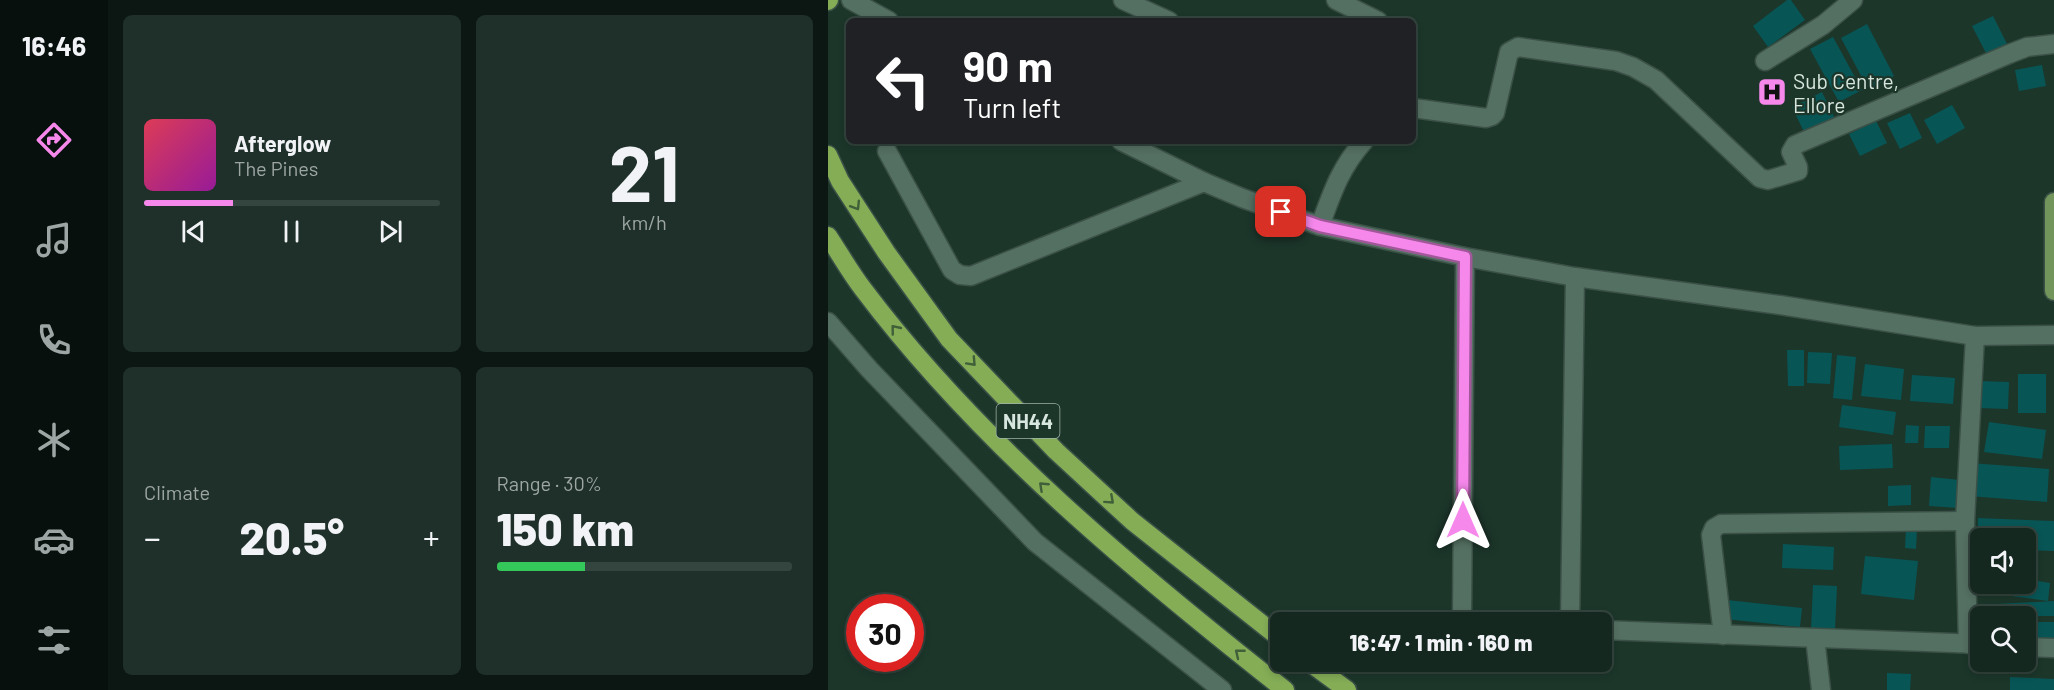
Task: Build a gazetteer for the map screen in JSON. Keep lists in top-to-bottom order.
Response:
{
  "streets": {
    "highway": ["NH44"]
  },
  "places": {
    "hospital": ["Sub Centre, Ellore"]
  },
  "page": {
    "tabs": "16:46",
    "tile": [
      ["21", "km/h"],
      "Climate",
      ["Range · 30%", "150 km"]
    ],
    "turn": ["90 m", "Turn left"],
    "song": ["Afterglow", "The Pines"],
    "heat": ["−", "20.5°", "+"],
    "limit": "30",
    "trip": "16:47 · 1 min · 160 m"
  }
}
